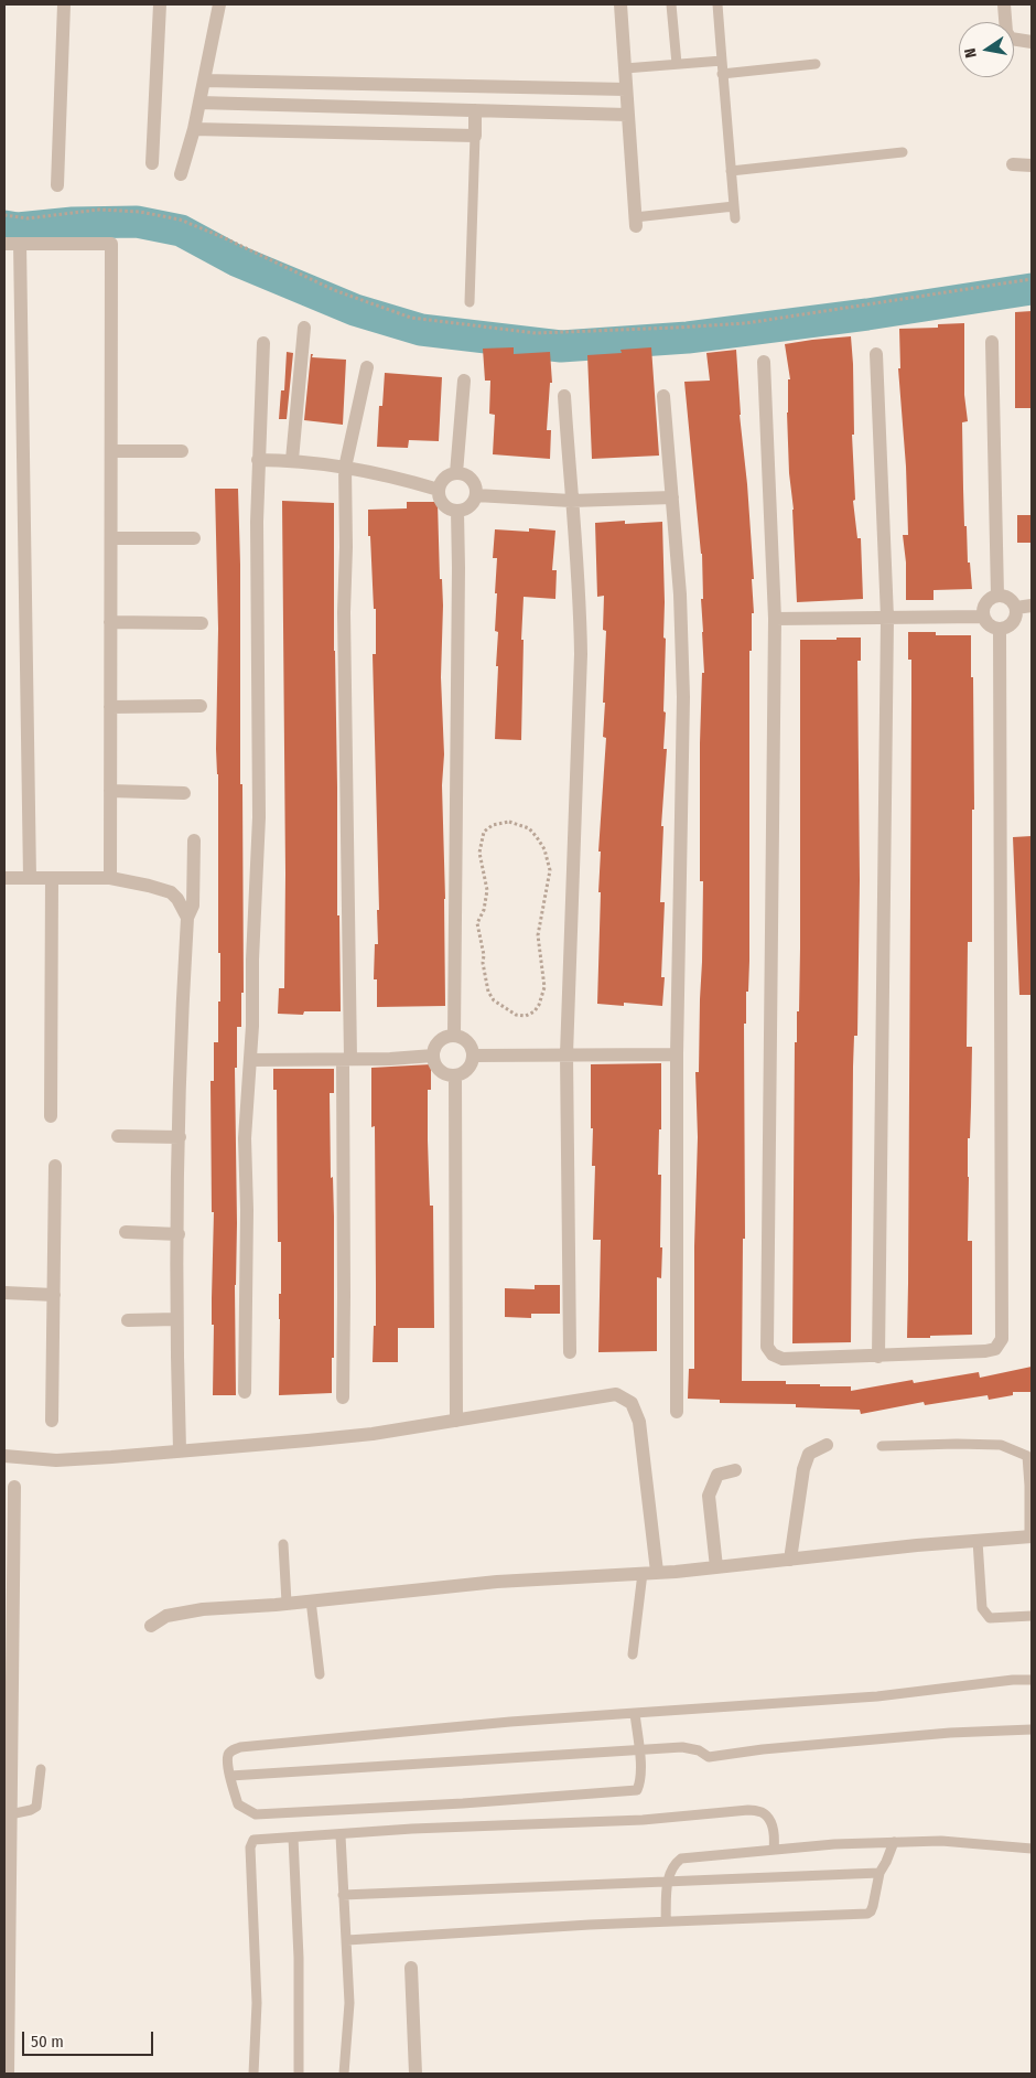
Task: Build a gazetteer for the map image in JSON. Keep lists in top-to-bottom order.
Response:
{
  "scale_bar": "50 m",
  "north": "left"
}
